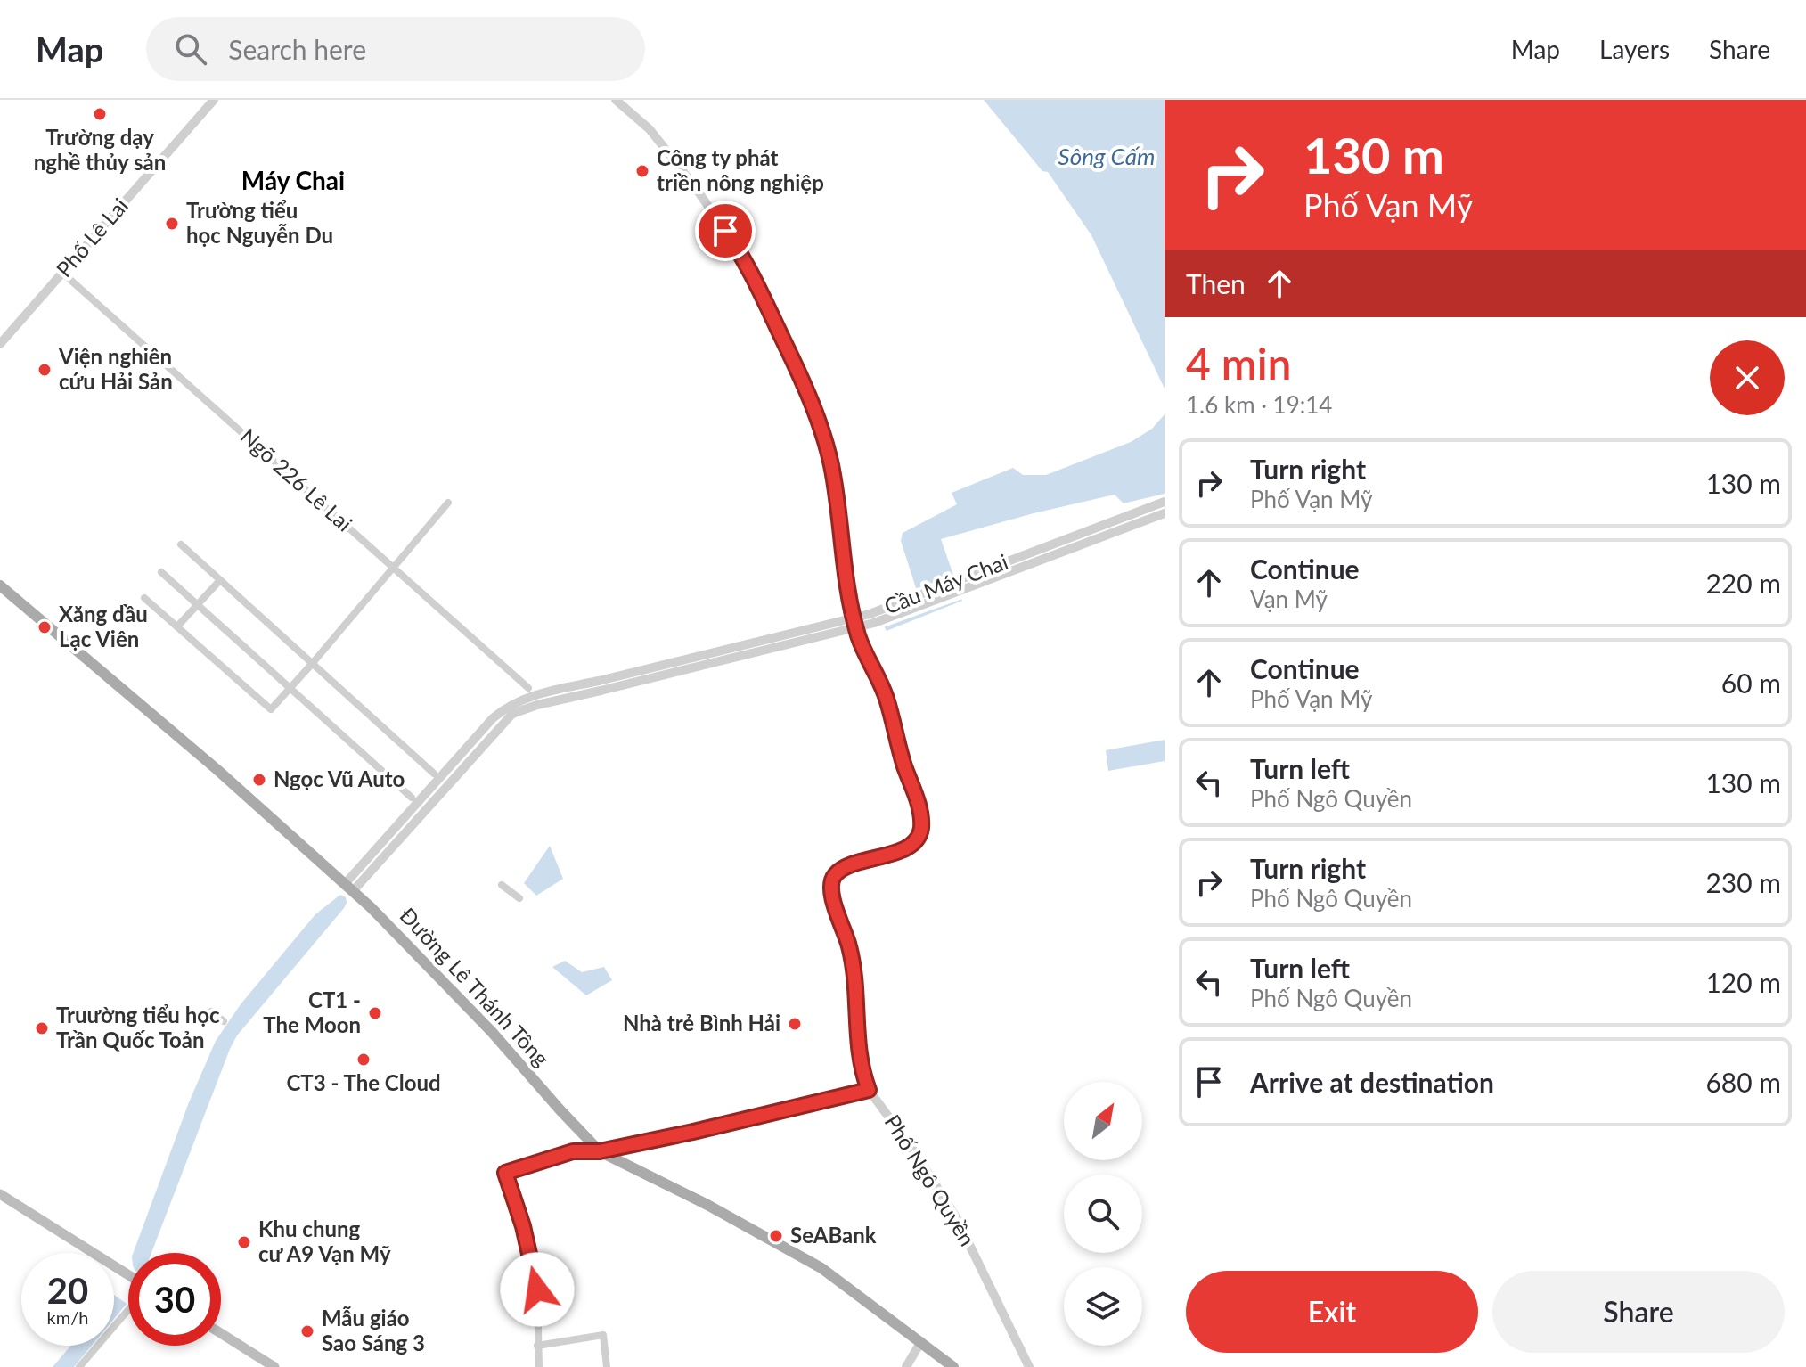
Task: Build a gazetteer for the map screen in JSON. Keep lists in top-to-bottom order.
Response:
{
  "streets": {
    "main road": ["Đường Lê Thánh Tông"],
    "street": [
      "Phố Lê Lai",
      "Ngõ 226 Lê Lai",
      "Cầu Máy Chai",
      "Phố Ngô Quyền"
    ]
  },
  "crossings": [
    ["Phố Lê Lai", "Ngõ 226 Lê Lai"]
  ],
  "districts": ["Máy Chai"],
  "water": ["Sông Cấm"],
  "places": [
    "Trường dạy nghề thủy sản",
    "Công ty phát triền nông nghiệp",
    "Trường tiểu học Nguyễn Du",
    "Viện nghiên cứu Hải Sản",
    "Xăng dầu Lạc Viên",
    "Ngọc Vũ Auto",
    "CT1 - The Moon",
    "Nhà trẻ Bình Hải",
    "Truường tiểu học Trần Quốc Toản",
    "CT3 - The Cloud",
    "SeABank",
    "Khu chung cư A9 Vạn Mỹ",
    "Mẫu giáo Sao Sáng 3"
  ],
  "north": "top right",
  "page": {
    "header": "Map",
    "search": "Search here",
    "nav": ["Map", "Layers", "Share"],
    "turn": ["130 m", "Phố Vạn Mỹ"],
    "then": "Then",
    "heading": ["4 min", "1.6 km · 19:14"],
    "list": [
      {
        "name": "Turn right",
        "note": "Phố Vạn Mỹ",
        "value": "130 m"
      },
      {
        "name": "Continue",
        "note": "Vạn Mỹ",
        "value": "220 m"
      },
      {
        "name": "Continue",
        "note": "Phố Vạn Mỹ",
        "value": "60 m"
      },
      {
        "name": "Turn left",
        "note": "Phố Ngô Quyền",
        "value": "130 m"
      },
      {
        "name": "Turn right",
        "note": "Phố Ngô Quyền",
        "value": "230 m"
      },
      {
        "name": "Turn left",
        "note": "Phố Ngô Quyền",
        "value": "120 m"
      },
      {
        "name": "Arrive at destination",
        "value": "680 m"
      }
    ],
    "speed": "20 km/h",
    "limit": "30",
    "buttons": ["Exit", "Share"]
  }
}
